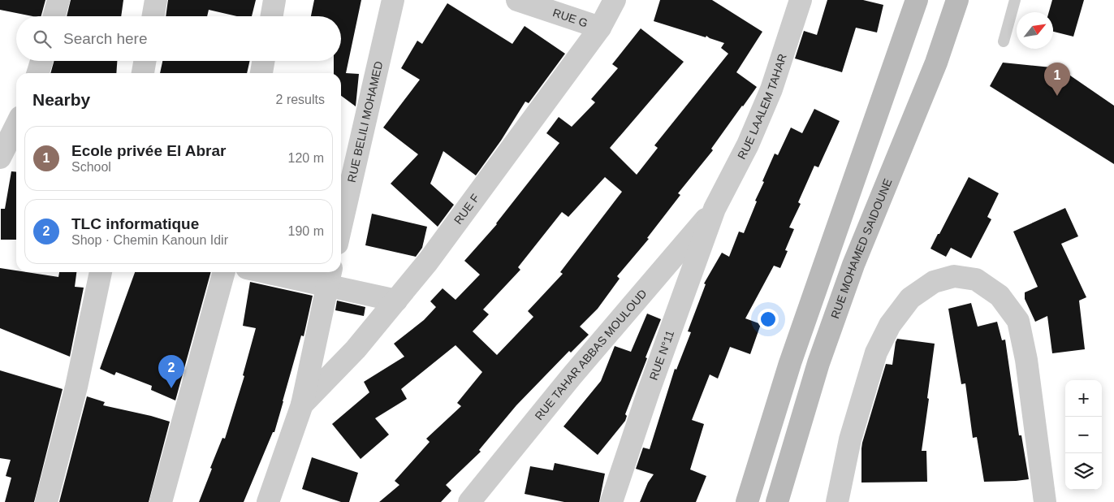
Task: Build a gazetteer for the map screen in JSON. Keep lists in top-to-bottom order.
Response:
{
  "streets": {
    "main road": ["RUE MOHAMED SAIDOUNE"],
    "street": [
      "RUE G",
      "RUE LAALEM TAHAR",
      "RUE BELILI MOHAMED",
      "RUE F",
      "RUE TAHAR ABBAS MOULOUD",
      "RUE N°11"
    ]
  },
  "crossings": [
    ["RUE G", "RUE F"],
    ["RUE LAALEM TAHAR", "RUE TAHAR ABBAS MOULOUD"],
    ["RUE LAALEM TAHAR", "RUE N°11"],
    ["RUE TAHAR ABBAS MOULOUD", "RUE N°11"]
  ],
  "north": "top right",
  "page": {
    "search": "Search here",
    "pins": ["1", "2"],
    "heading": ["Nearby", "2 results"],
    "list": [
      {
        "mark": "1",
        "name": "Ecole privée El Abrar",
        "note": "School",
        "value": "120 m"
      },
      {
        "mark": "2",
        "name": "TLC informatique",
        "note": "Shop · Chemin Kanoun Idir",
        "value": "190 m"
      }
    ],
    "map_buttons": ["+", "−"]
  }
}
